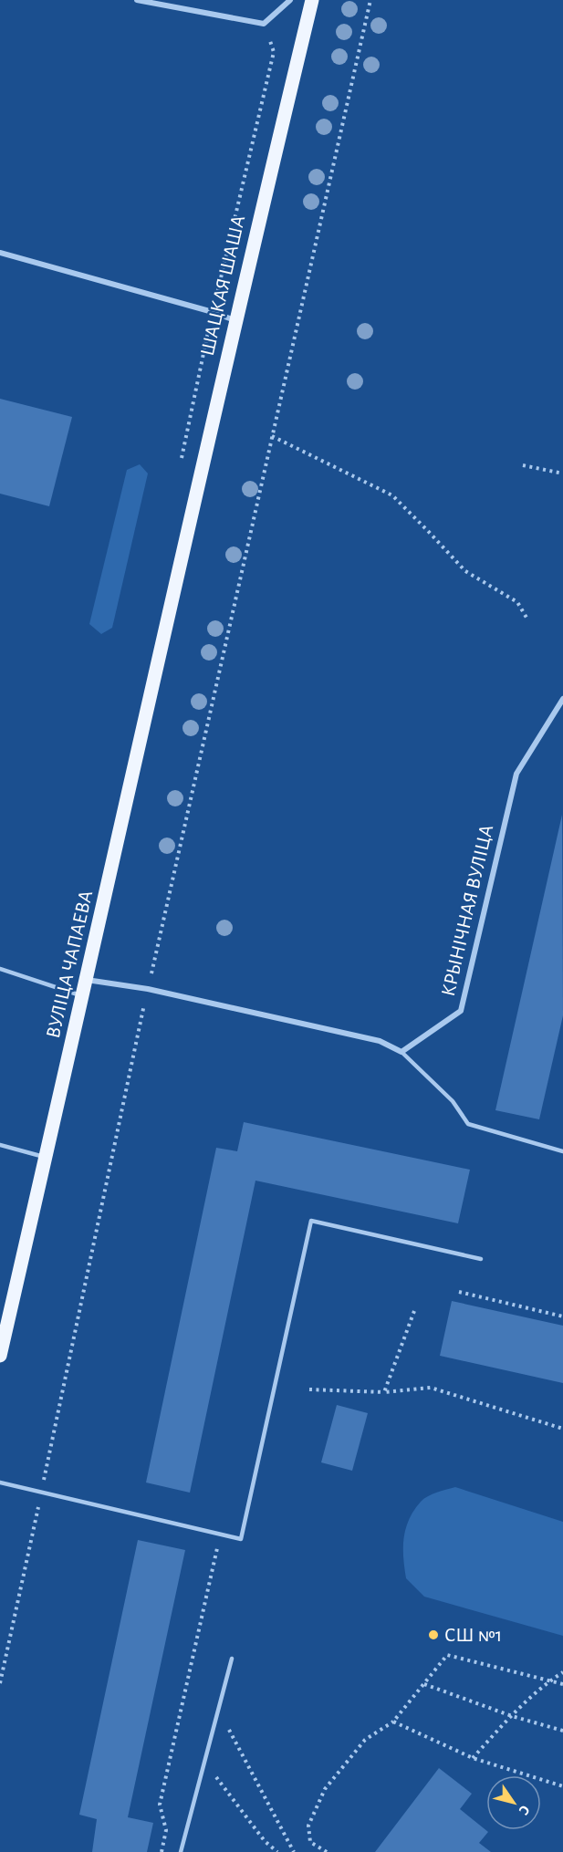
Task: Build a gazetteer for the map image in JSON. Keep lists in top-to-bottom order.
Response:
{
  "streets": {
    "main road": ["ШАЦКАЯ ШАША", "ВУЛІЦА ЧАПАЕВА"],
    "street": ["КРЫНІЧНАЯ ВУЛІЦА"]
  },
  "crossings": [
    ["ШАЦКАЯ ШАША", "ВУЛІЦА ЧАПАЕВА"]
  ],
  "places": ["СШ №1"],
  "north": "bottom right"
}
